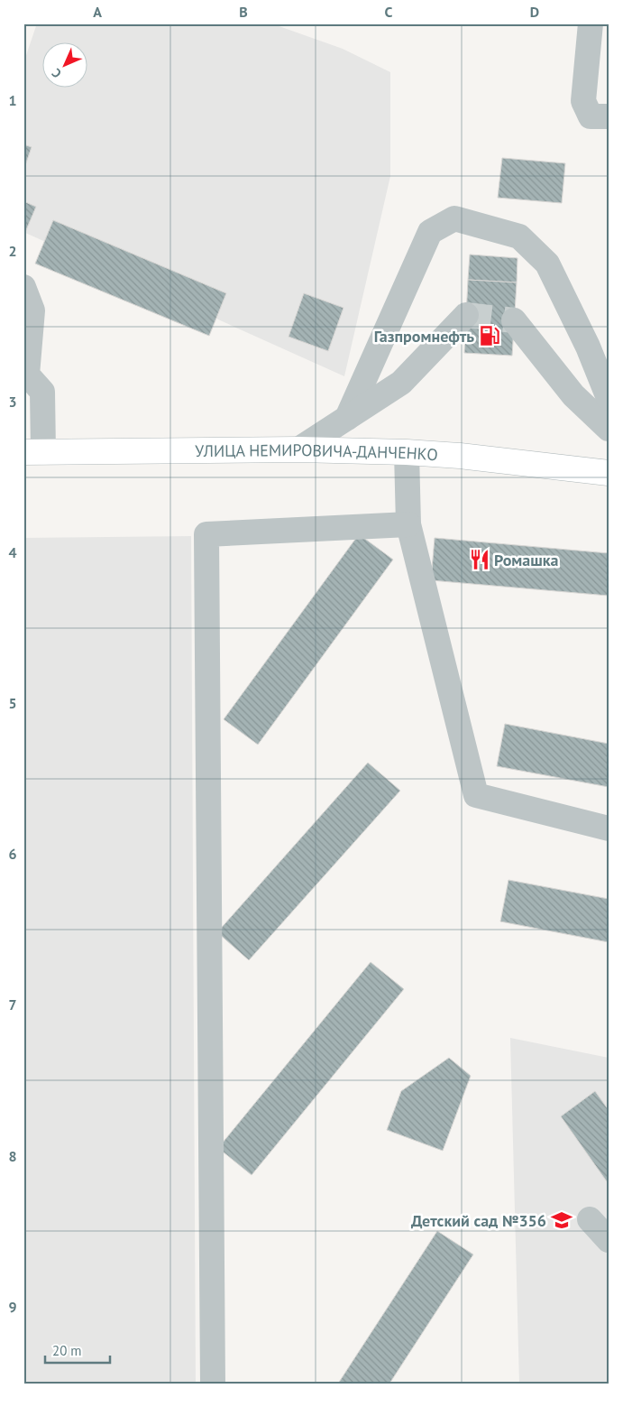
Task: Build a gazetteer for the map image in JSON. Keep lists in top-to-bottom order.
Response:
{
  "streets": {
    "main road": ["УЛИЦА НЕМИРОВИЧА-ДАНЧЕНКО"]
  },
  "places": {
    "fuel station": ["Газпромнефть"],
    "restaurant": ["Ромашка"],
    "school or university": ["Детский сад №356"]
  },
  "scale_bar": "20 m",
  "north": "bottom left",
  "grid": {
    "columns": [
      "A",
      "B",
      "C",
      "D"
    ],
    "rows": [
      "1",
      "2",
      "3",
      "4",
      "5",
      "6",
      "7",
      "8",
      "9"
    ]
  }
}
